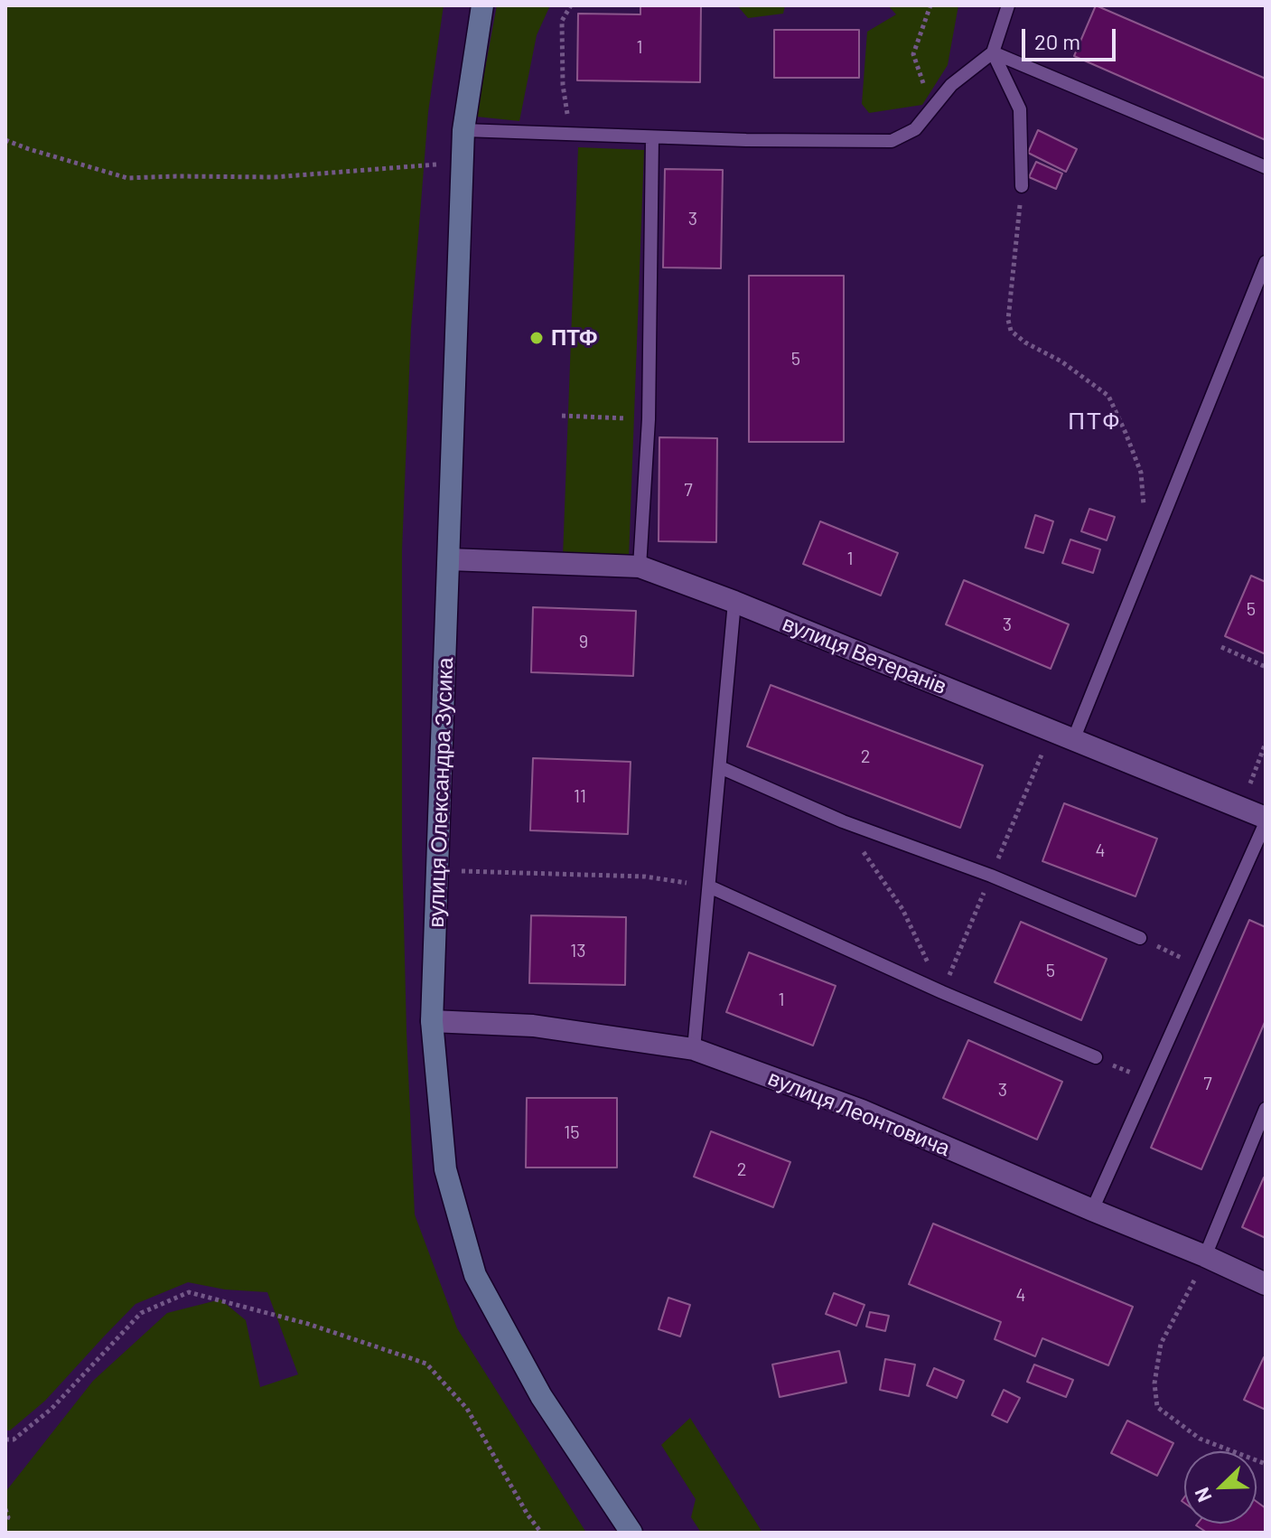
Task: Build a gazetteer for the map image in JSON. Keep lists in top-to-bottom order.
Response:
{
  "streets": {
    "main road": ["вулиця Олександра Зусика"],
    "street": ["вулиця Ветеранів", "вулиця Леонтовича"]
  },
  "crossings": [
    ["вулиця Ветеранів", "вулиця Олександра Зусика"],
    ["вулиця Олександра Зусика", "вулиця Леонтовича"]
  ],
  "districts": ["ПТФ"],
  "places": ["ПТФ"],
  "house_numbers": [
    "1",
    "3",
    "5",
    "7",
    "1",
    "5",
    "3",
    "9",
    "2",
    "11",
    "4",
    "13",
    "5",
    "1",
    "7",
    "3",
    "15",
    "2",
    "4"
  ],
  "scale_bar": "20 m",
  "north": "bottom left"
}
